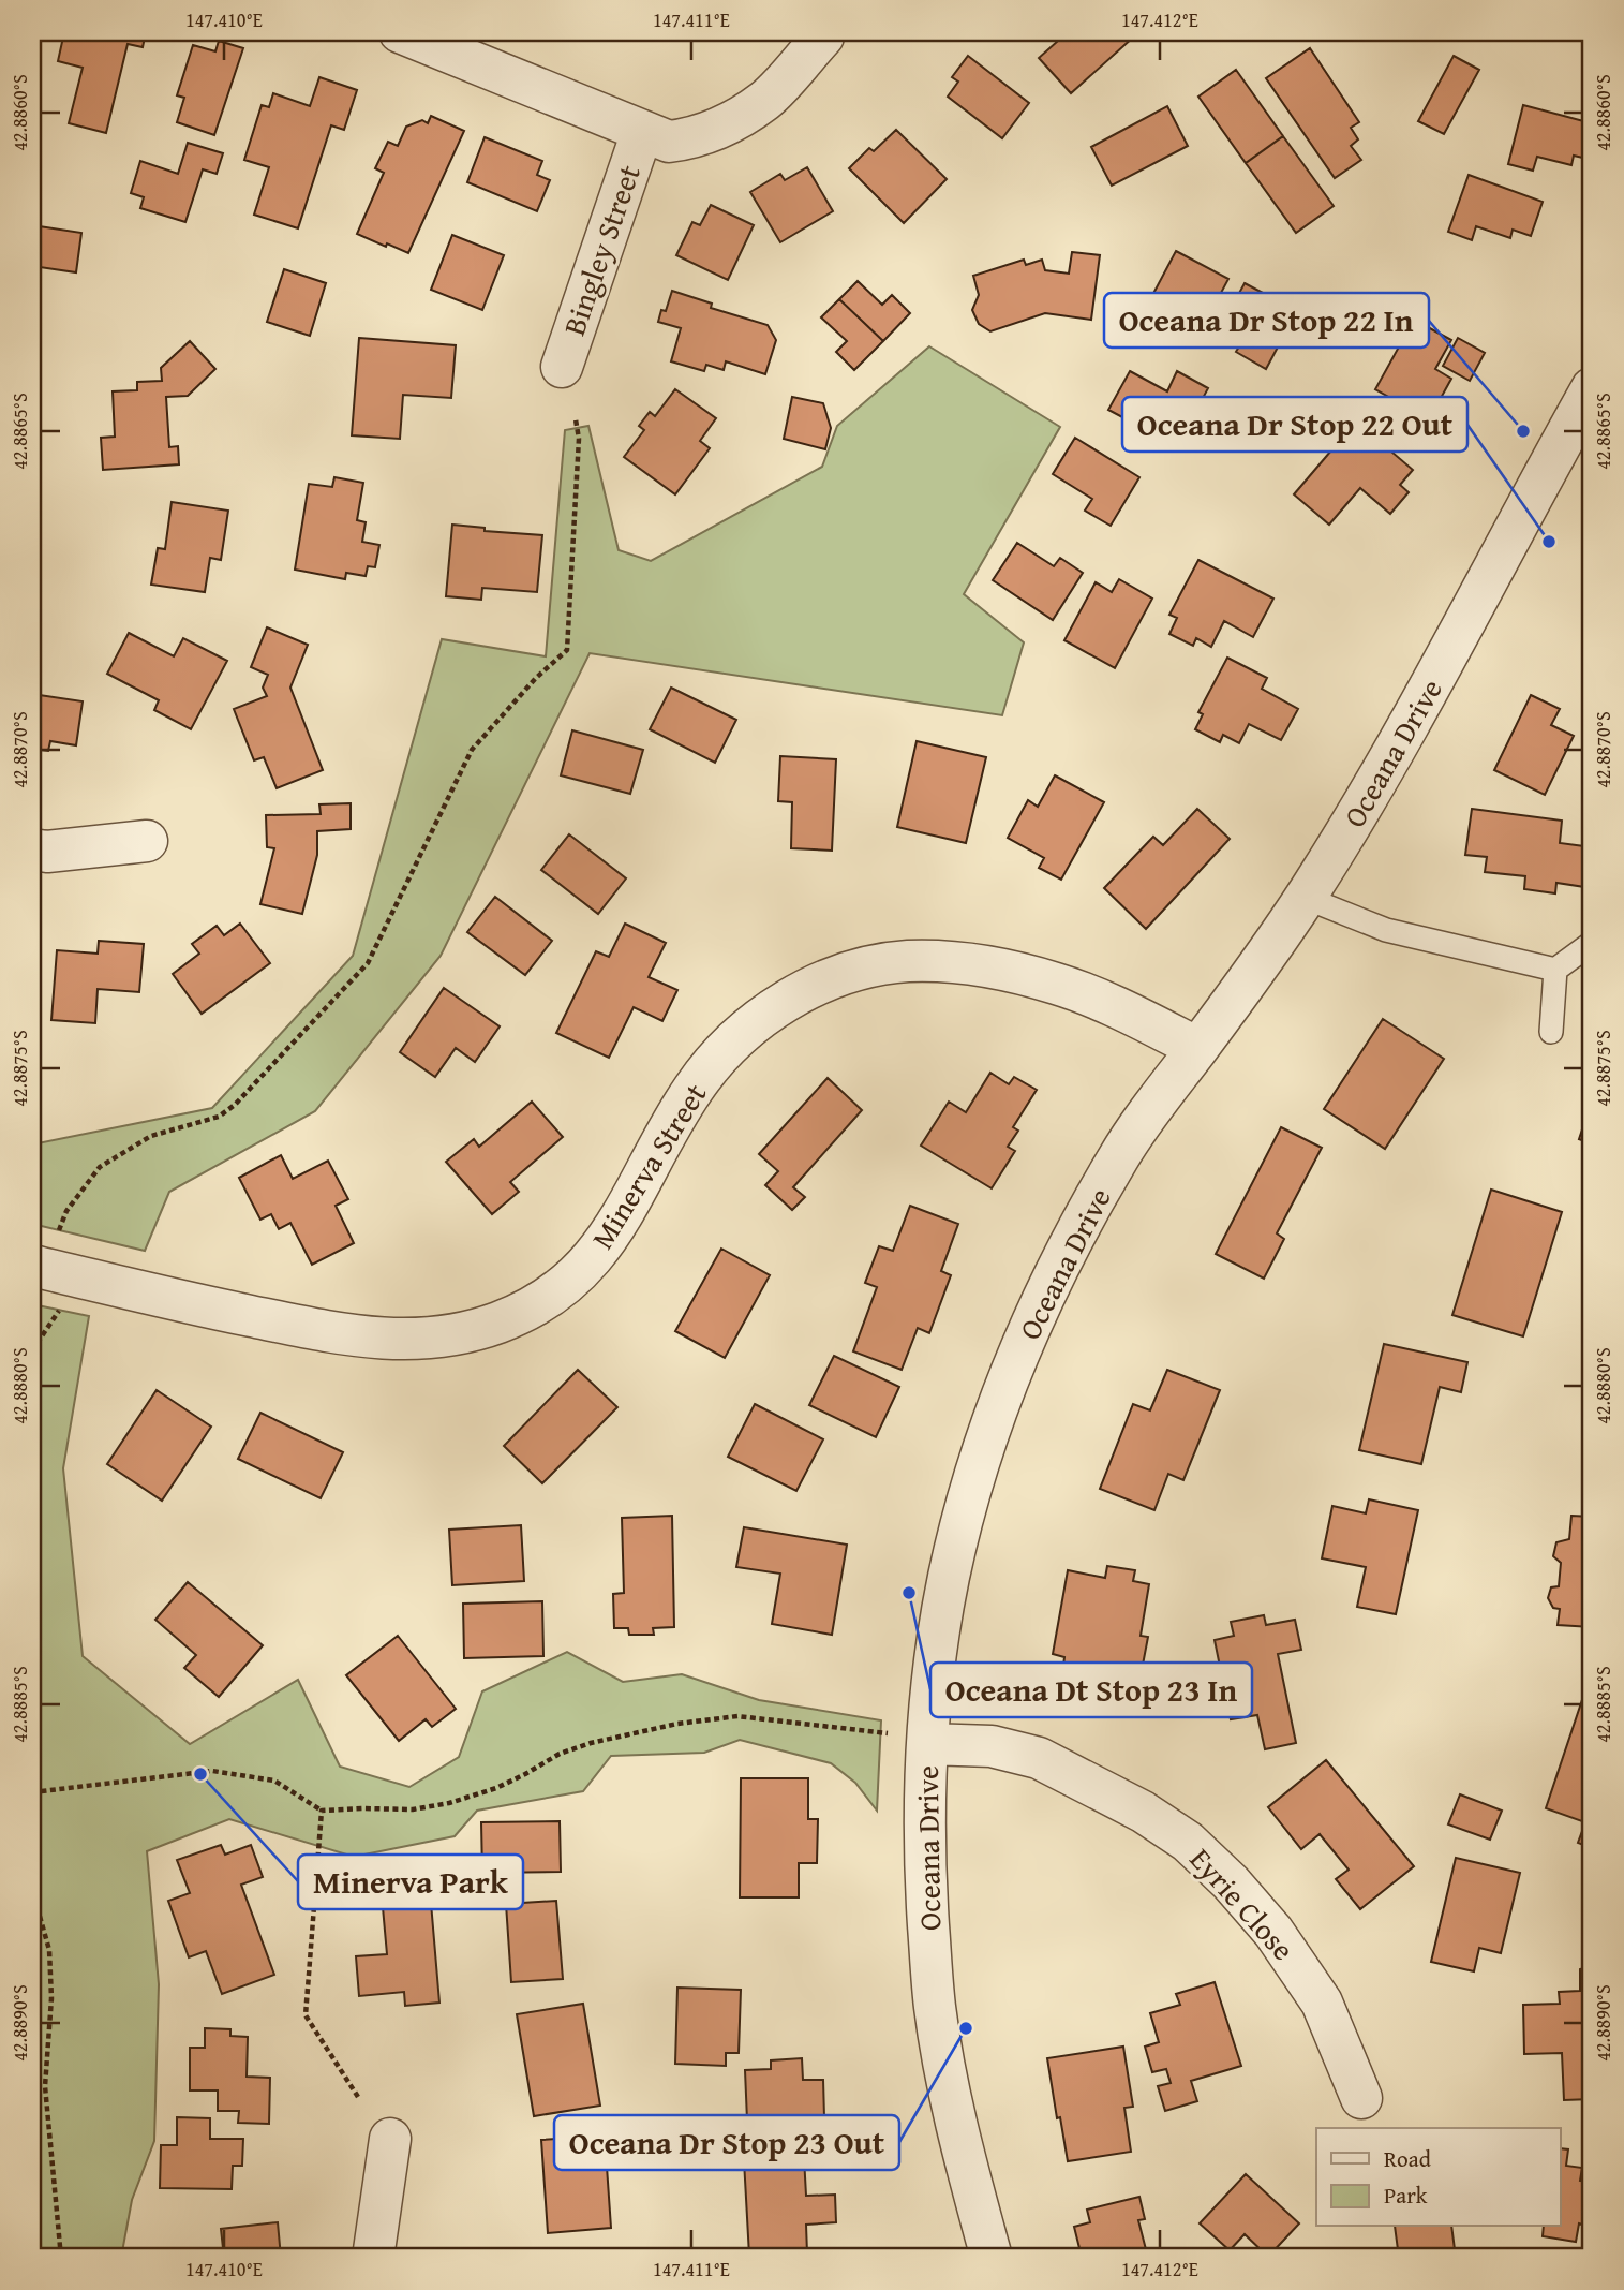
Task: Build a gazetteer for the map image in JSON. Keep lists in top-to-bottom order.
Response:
{
  "streets": {
    "street": [
      "Bingley Street",
      "Oceana Drive",
      "Minerva Street",
      "Eyrie Close"
    ]
  },
  "crossings": [
    ["Oceana Drive", "Minerva Street"],
    ["Oceana Drive", "Eyrie Close"]
  ],
  "places": [
    "Oceana Dr Stop 22 In",
    "Oceana Dr Stop 22 Out",
    "Oceana Dt Stop 23 In",
    "Minerva Park",
    "Oceana Dr Stop 23 Out"
  ],
  "legend": ["Road", "Park"],
  "coordinates": [
    "147.410°E",
    "147.411°E",
    "147.412°E",
    "42.8860°S",
    "42.8865°S",
    "42.8870°S",
    "42.8875°S",
    "42.8880°S",
    "42.8885°S",
    "42.8890°S"
  ]
}
